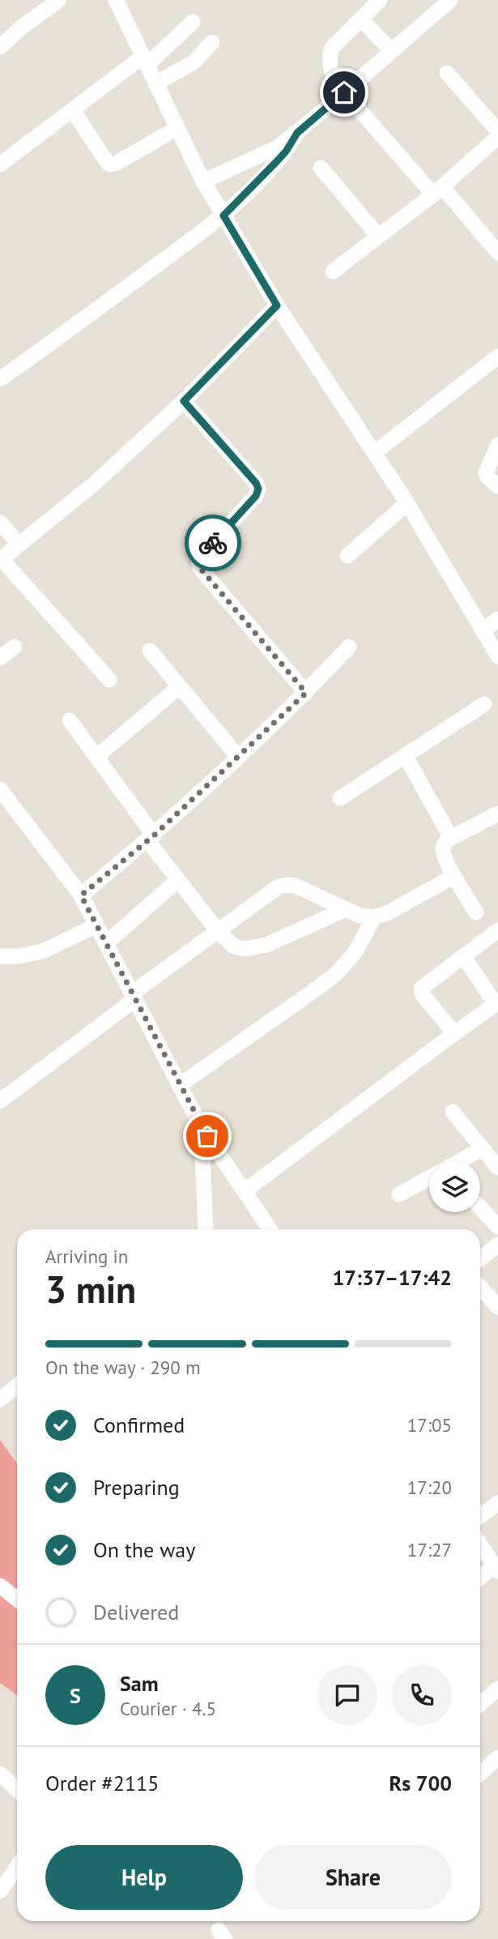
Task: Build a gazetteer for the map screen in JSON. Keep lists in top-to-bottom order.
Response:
{
  "page": {
    "heading": ["3 min", "Arriving in", "17:37–17:42"],
    "panel": [
      "Sam",
      "Courier · 4.5",
      "Order #2115",
      "Rs 700"
    ],
    "bar": "On the way · 290 m",
    "list": [
      ["Confirmed", "17:05"],
      ["Preparing", "17:20"],
      ["On the way", "17:27"],
      "Delivered"
    ],
    "round": "S",
    "buttons": ["Help", "Share"]
  }
}
